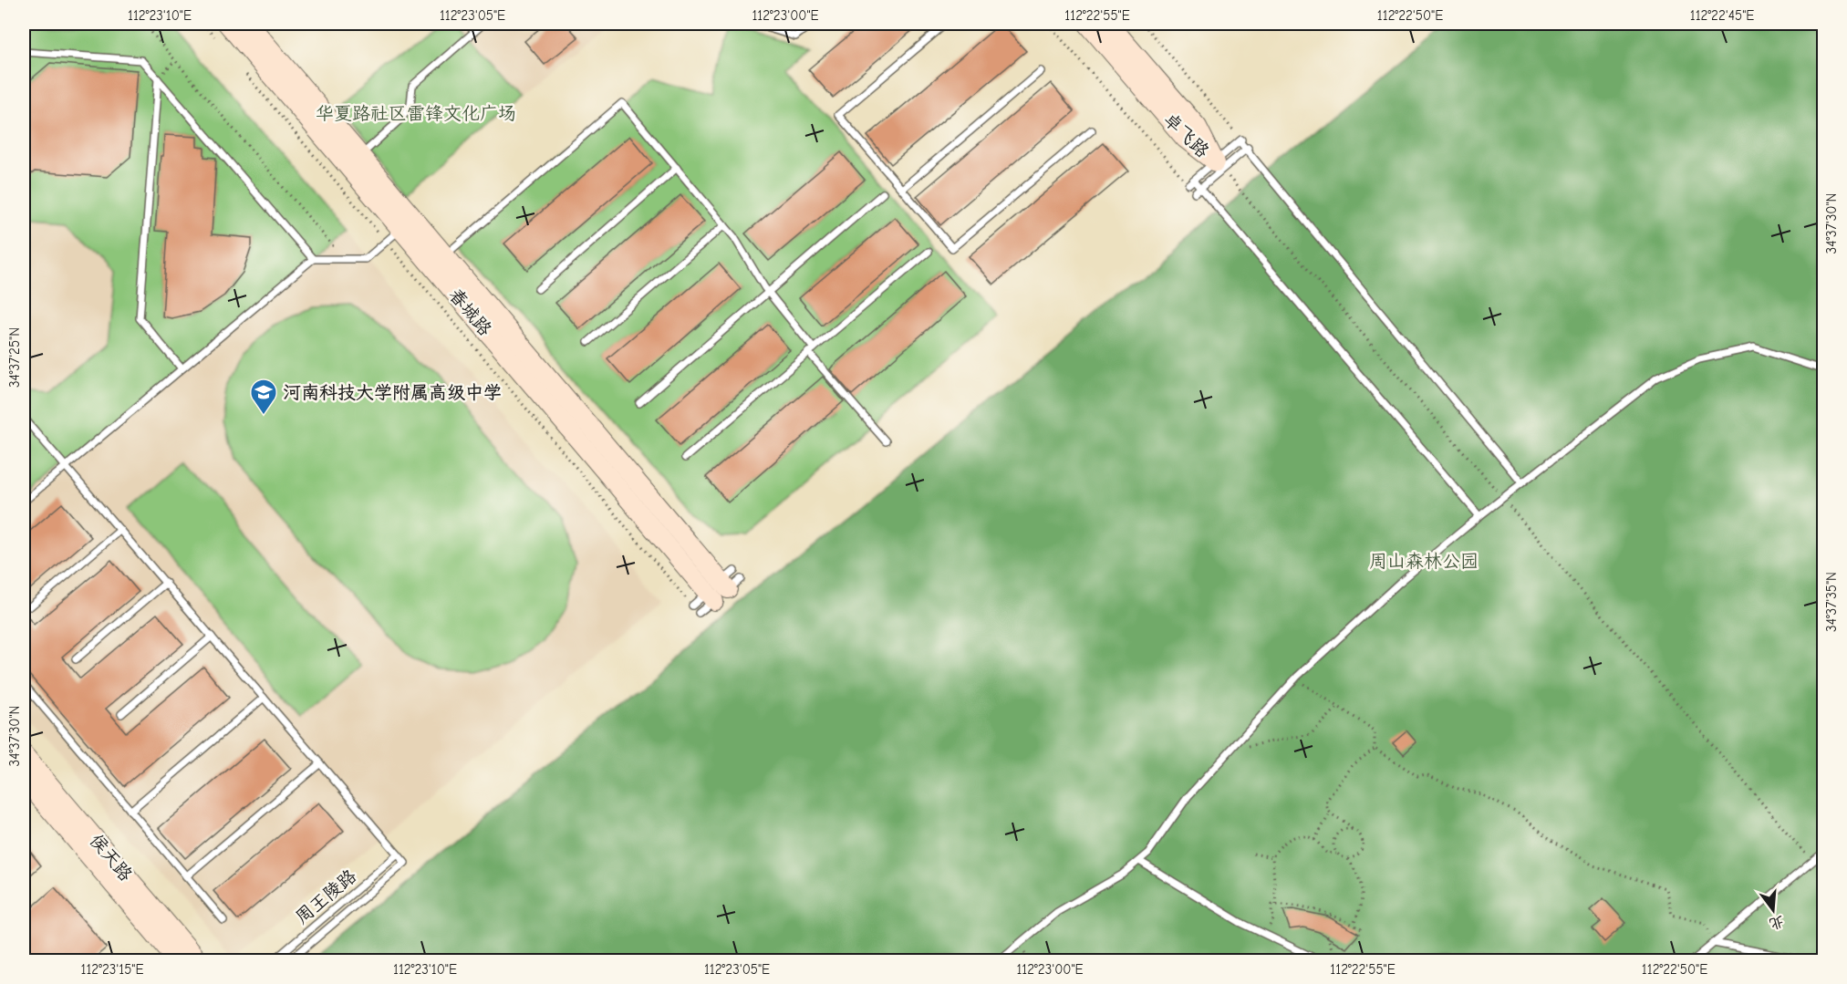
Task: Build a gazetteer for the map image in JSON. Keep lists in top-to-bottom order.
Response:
{
  "streets": {
    "street": ["卓飞路", "春城路", "侯天路"],
    "lane": ["周王陵路"]
  },
  "parks": ["华夏路社区雷锋文化广场", "周山森林公园"],
  "places": {
    "school or university": ["河南科技大学附属高级中学"]
  },
  "north": "bottom",
  "coordinates": [
    "112°23'10\"E",
    "112°23'05\"E",
    "112°23'00\"E",
    "112°22'55\"E",
    "112°22'50\"E",
    "112°22'45\"E",
    "34°37'30\"N",
    "34°37'25\"N",
    "34°37'35\"N",
    "112°23'15\"E"
  ]
}
